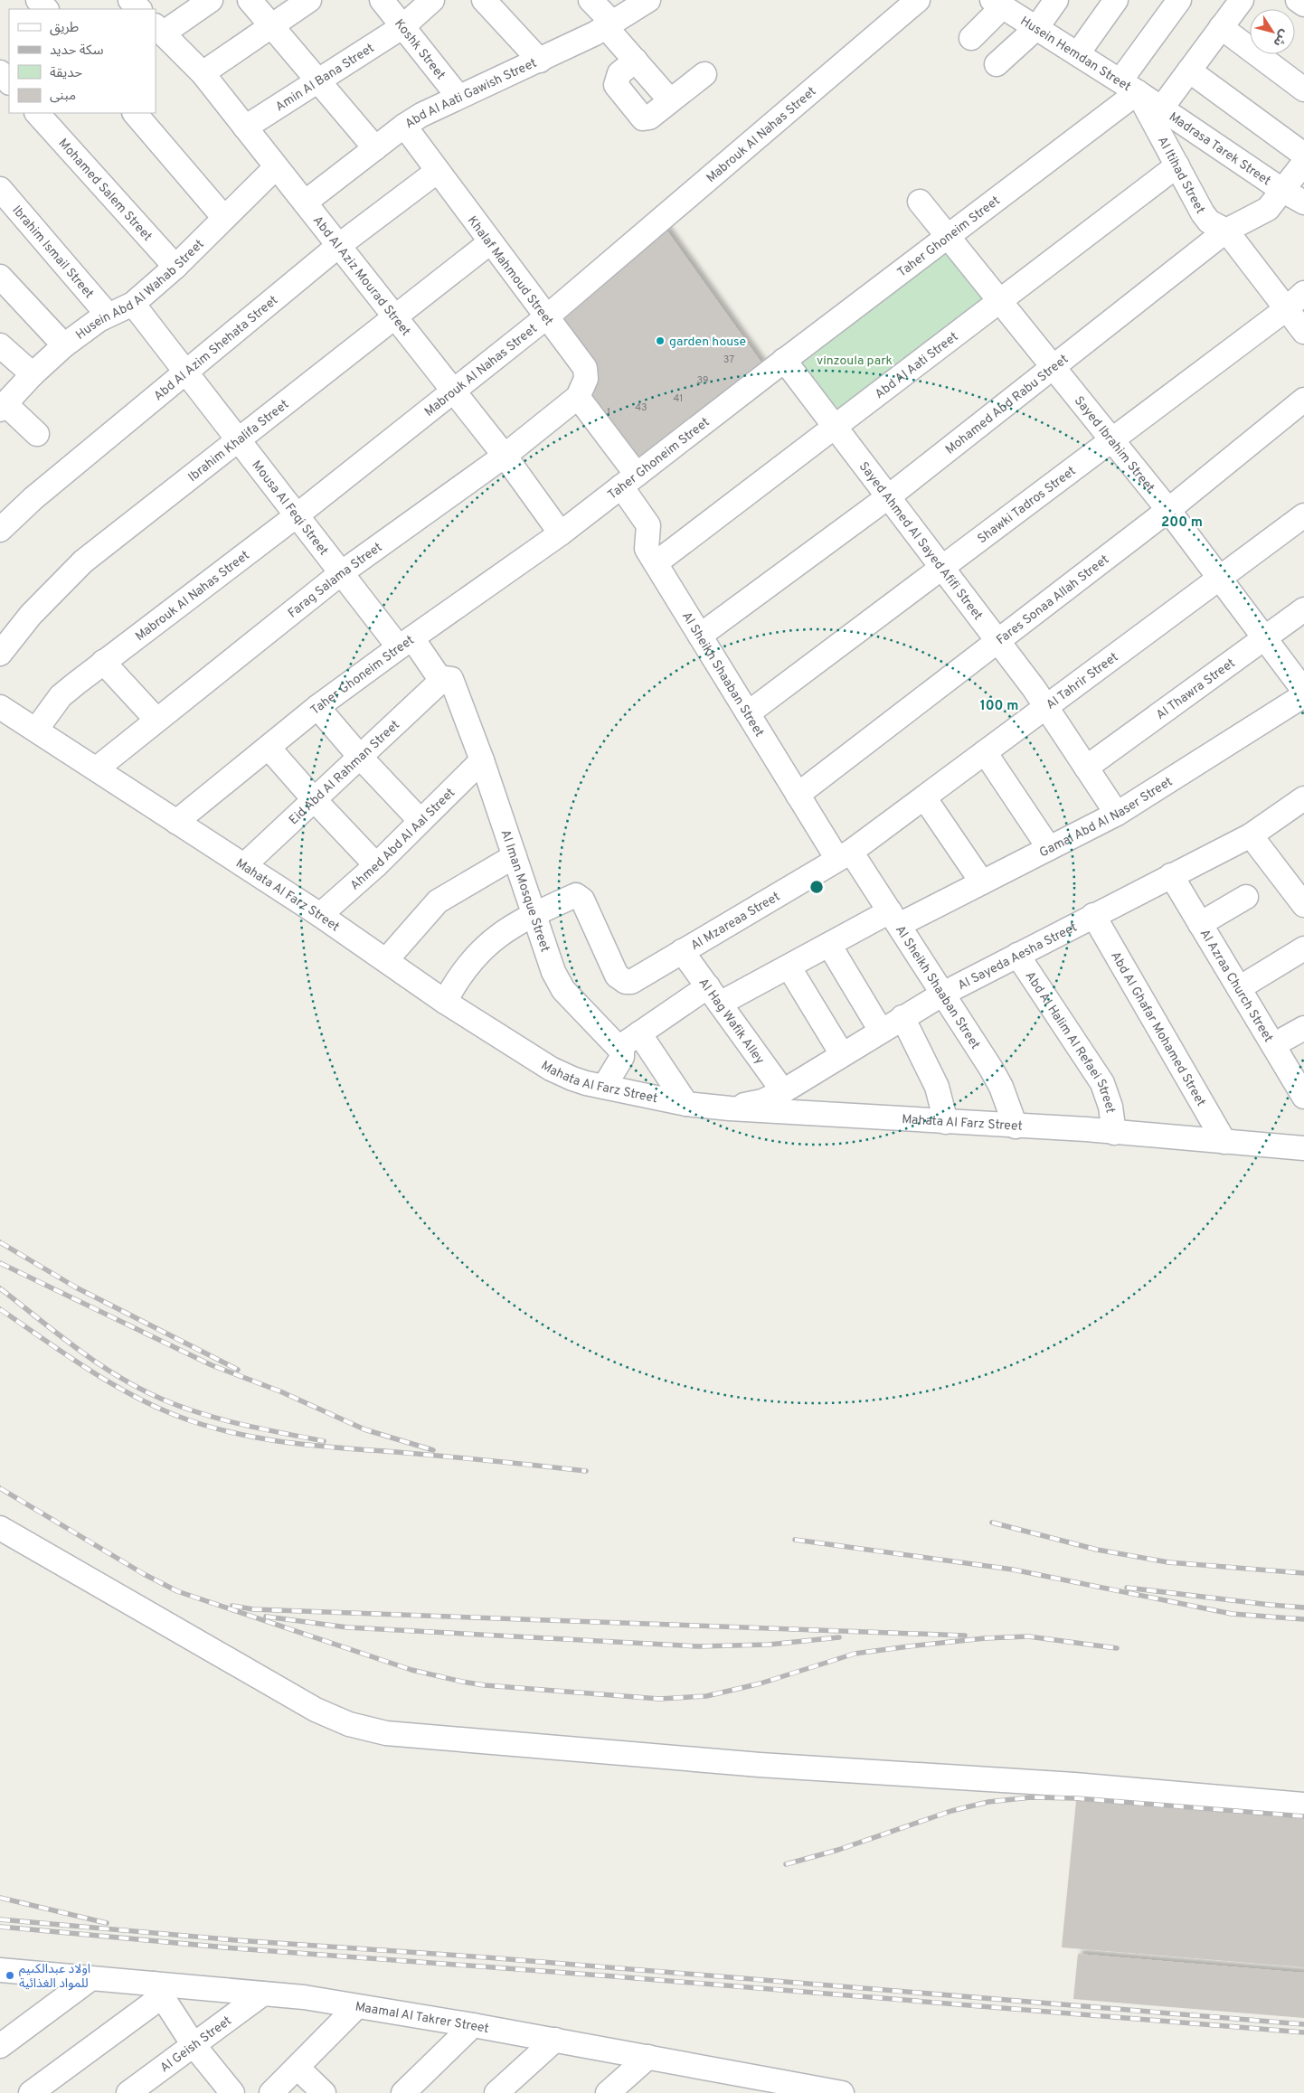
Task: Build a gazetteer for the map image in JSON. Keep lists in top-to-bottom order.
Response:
{
  "streets": {
    "street": [
      "Koshk Street",
      "Husein Hemdan Street",
      "Amin Al Bana Street",
      "Abd Al Aati Gawish Street",
      "Mabrouk Al Nahas Street",
      "Madrasa Tarek Street",
      "Al Itihad Street",
      "Mohamed Salem Street",
      "Taher Ghoneim Street",
      "Ibrahim Ismail Street",
      "Khalaf Mahmoud Street",
      "Abd Al Aziz Mourad Street",
      "Husein Abd Al Wahab Street",
      "Abd Al Azim Shehata Street",
      "Abd Al Aati Street",
      "Mohamed Abd Rabu Street",
      "Ibrahim Khalifa Street",
      "Sayed Ibrahim Street",
      "Shawki Tadros Street",
      "Mousa Al Feqi Street",
      "Sayed Ahmed Al Sayed Afifi Street",
      "Farag Salama Street",
      "Fares Sonaa Allah Street",
      "Al Sheikh Shaaban Street",
      "Al Tahrir Street",
      "Al Thawra Street",
      "Eid Abd Al Rahman Street",
      "Gamal Abd Al Naser Street",
      "Ahmed Abd Al Aal Street",
      "Al Iman Mosque Street",
      "Mahata Al Farz Street",
      "Al Mzareaa Street",
      "Al Sayeda Aesha Street",
      "Al Azraa Church Street",
      "Al Hag Wafik Alley",
      "Abd Al Ghafar Mohamed Street",
      "Abd Al Halim Al Refaei Street",
      "Maamal Al Takrer Street",
      "Al Geish Street"
    ]
  },
  "crossings": [
    ["Koshk Street", "Amin Al Bana Street"],
    ["Koshk Street", "Abd Al Aati Gawish Street"],
    ["Husein Hemdan Street", "Madrasa Tarek Street"],
    ["Husein Hemdan Street", "Al Itihad Street"],
    ["Husein Hemdan Street", "Taher Ghoneim Street"],
    ["Amin Al Bana Street", "Abd Al Aziz Mourad Street"],
    ["Abd Al Aati Gawish Street", "Khalaf Mahmoud Street"],
    ["Abd Al Aati Gawish Street", "Abd Al Aziz Mourad Street"],
    ["Mabrouk Al Nahas Street", "Khalaf Mahmoud Street"],
    ["Mabrouk Al Nahas Street", "Abd Al Aziz Mourad Street"],
    ["Mabrouk Al Nahas Street", "Mousa Al Feqi Street"],
    ["Mabrouk Al Nahas Street", "Mahata Al Farz Street"],
    ["Madrasa Tarek Street", "Al Itihad Street"],
    ["Madrasa Tarek Street", "Taher Ghoneim Street"],
    ["Madrasa Tarek Street", "Mohamed Abd Rabu Street"],
    ["Al Itihad Street", "Taher Ghoneim Street"],
    ["Al Itihad Street", "Abd Al Aati Street"],
    ["Al Itihad Street", "Mohamed Abd Rabu Street"],
    ["Al Itihad Street", "Shawki Tadros Street"],
    ["Mohamed Salem Street", "Husein Abd Al Wahab Street"],
    ["Taher Ghoneim Street", "Abd Al Aziz Mourad Street"],
    ["Taher Ghoneim Street", "Sayed Ibrahim Street"],
    ["Taher Ghoneim Street", "Mousa Al Feqi Street"],
    ["Taher Ghoneim Street", "Sayed Ahmed Al Sayed Afifi Street"],
    ["Taher Ghoneim Street", "Al Sheikh Shaaban Street"],
    ["Taher Ghoneim Street", "Mahata Al Farz Street"],
    ["Ibrahim Ismail Street", "Husein Abd Al Wahab Street"],
    ["Khalaf Mahmoud Street", "Abd Al Azim Shehata Street"],
    ["Khalaf Mahmoud Street", "Ibrahim Khalifa Street"],
    ["Khalaf Mahmoud Street", "Farag Salama Street"],
    ["Khalaf Mahmoud Street", "Al Sheikh Shaaban Street"],
    ["Abd Al Aziz Mourad Street", "Husein Abd Al Wahab Street"],
    ["Abd Al Aziz Mourad Street", "Abd Al Azim Shehata Street"],
    ["Abd Al Aziz Mourad Street", "Ibrahim Khalifa Street"],
    ["Abd Al Aziz Mourad Street", "Farag Salama Street"],
    ["Husein Abd Al Wahab Street", "Mousa Al Feqi Street"],
    ["Abd Al Azim Shehata Street", "Mousa Al Feqi Street"],
    ["Abd Al Aati Street", "Sayed Ibrahim Street"],
    ["Abd Al Aati Street", "Sayed Ahmed Al Sayed Afifi Street"],
    ["Abd Al Aati Street", "Al Sheikh Shaaban Street"],
    ["Mohamed Abd Rabu Street", "Sayed Ibrahim Street"],
    ["Mohamed Abd Rabu Street", "Sayed Ahmed Al Sayed Afifi Street"],
    ["Mohamed Abd Rabu Street", "Al Sheikh Shaaban Street"],
    ["Ibrahim Khalifa Street", "Mousa Al Feqi Street"],
    ["Sayed Ibrahim Street", "Shawki Tadros Street"],
    ["Sayed Ibrahim Street", "Fares Sonaa Allah Street"],
    ["Sayed Ibrahim Street", "Al Tahrir Street"],
    ["Sayed Ibrahim Street", "Al Thawra Street"],
    ["Shawki Tadros Street", "Sayed Ahmed Al Sayed Afifi Street"],
    ["Shawki Tadros Street", "Al Sheikh Shaaban Street"],
    ["Mousa Al Feqi Street", "Farag Salama Street"],
    ["Mousa Al Feqi Street", "Eid Abd Al Rahman Street"],
    ["Mousa Al Feqi Street", "Al Iman Mosque Street"],
    ["Sayed Ahmed Al Sayed Afifi Street", "Fares Sonaa Allah Street"],
    ["Sayed Ahmed Al Sayed Afifi Street", "Al Tahrir Street"],
    ["Sayed Ahmed Al Sayed Afifi Street", "Al Thawra Street"],
    ["Sayed Ahmed Al Sayed Afifi Street", "Gamal Abd Al Naser Street"],
    ["Farag Salama Street", "Al Sheikh Shaaban Street"],
    ["Farag Salama Street", "Mahata Al Farz Street"],
    ["Fares Sonaa Allah Street", "Al Sheikh Shaaban Street"],
    ["Al Sheikh Shaaban Street", "Al Tahrir Street"],
    ["Al Sheikh Shaaban Street", "Gamal Abd Al Naser Street"],
    ["Al Sheikh Shaaban Street", "Mahata Al Farz Street"],
    ["Al Sheikh Shaaban Street", "Al Mzareaa Street"],
    ["Al Sheikh Shaaban Street", "Al Sayeda Aesha Street"],
    ["Al Tahrir Street", "Al Mzareaa Street"],
    ["Eid Abd Al Rahman Street", "Al Iman Mosque Street"],
    ["Eid Abd Al Rahman Street", "Mahata Al Farz Street"],
    ["Gamal Abd Al Naser Street", "Al Iman Mosque Street"],
    ["Gamal Abd Al Naser Street", "Al Hag Wafik Alley"],
    ["Ahmed Abd Al Aal Street", "Al Iman Mosque Street"],
    ["Ahmed Abd Al Aal Street", "Mahata Al Farz Street"],
    ["Al Iman Mosque Street", "Al Mzareaa Street"],
    ["Mahata Al Farz Street", "Al Sayeda Aesha Street"],
    ["Mahata Al Farz Street", "Abd Al Ghafar Mohamed Street"],
    ["Mahata Al Farz Street", "Abd Al Halim Al Refaei Street"],
    ["Al Mzareaa Street", "Al Hag Wafik Alley"],
    ["Al Sayeda Aesha Street", "Al Azraa Church Street"],
    ["Al Sayeda Aesha Street", "Al Hag Wafik Alley"],
    ["Al Sayeda Aesha Street", "Abd Al Ghafar Mohamed Street"],
    ["Al Sayeda Aesha Street", "Abd Al Halim Al Refaei Street"],
    ["Maamal Al Takrer Street", "Al Geish Street"]
  ],
  "parks": ["vinzoula park"],
  "places": ["garden house", "اولاد عبدالكىيم للمواد الغذائية"],
  "house_numbers": [
    "37",
    "39",
    "41",
    "43",
    "1"
  ],
  "legend": [
    "طريق",
    "سكة حديد",
    "حديقة",
    "مبنى"
  ],
  "north": "bottom right",
  "rings": ["200 m", "100 m"]
}
